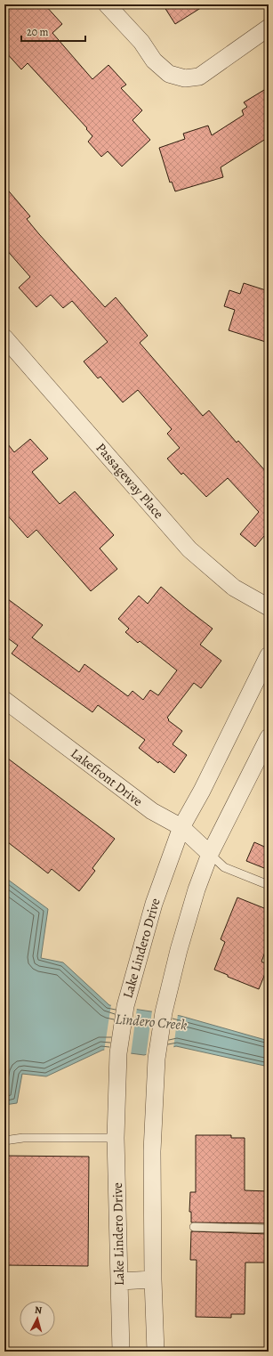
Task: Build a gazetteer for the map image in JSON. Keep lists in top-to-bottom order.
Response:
{
  "streets": {
    "street": ["Passageway Place", "Lakefront Drive", "Lake Lindero Drive"]
  },
  "crossings": [
    ["Lakefront Drive", "Lake Lindero Drive"]
  ],
  "water": ["Lindero Creek"],
  "scale_bar": "20 m",
  "north": "top"
}
